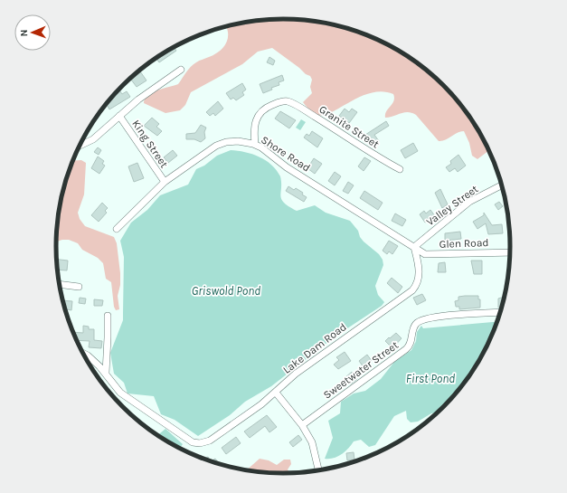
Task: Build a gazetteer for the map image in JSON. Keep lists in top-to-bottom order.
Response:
{
  "streets": {
    "street": [
      "Granite Street",
      "King Street",
      "Shore Road",
      "Valley Street",
      "Glen Road",
      "Lake Dam Road",
      "Sweetwater Street"
    ]
  },
  "crossings": [
    ["Granite Street", "Shore Road"],
    ["King Street", "Shore Road"],
    ["Shore Road", "Valley Street"],
    ["Shore Road", "Glen Road"],
    ["Shore Road", "Lake Dam Road"],
    ["Valley Street", "Glen Road"],
    ["Valley Street", "Lake Dam Road"],
    ["Glen Road", "Lake Dam Road"]
  ],
  "water": ["Griswold Pond", "First Pond"],
  "north": "left"
}
